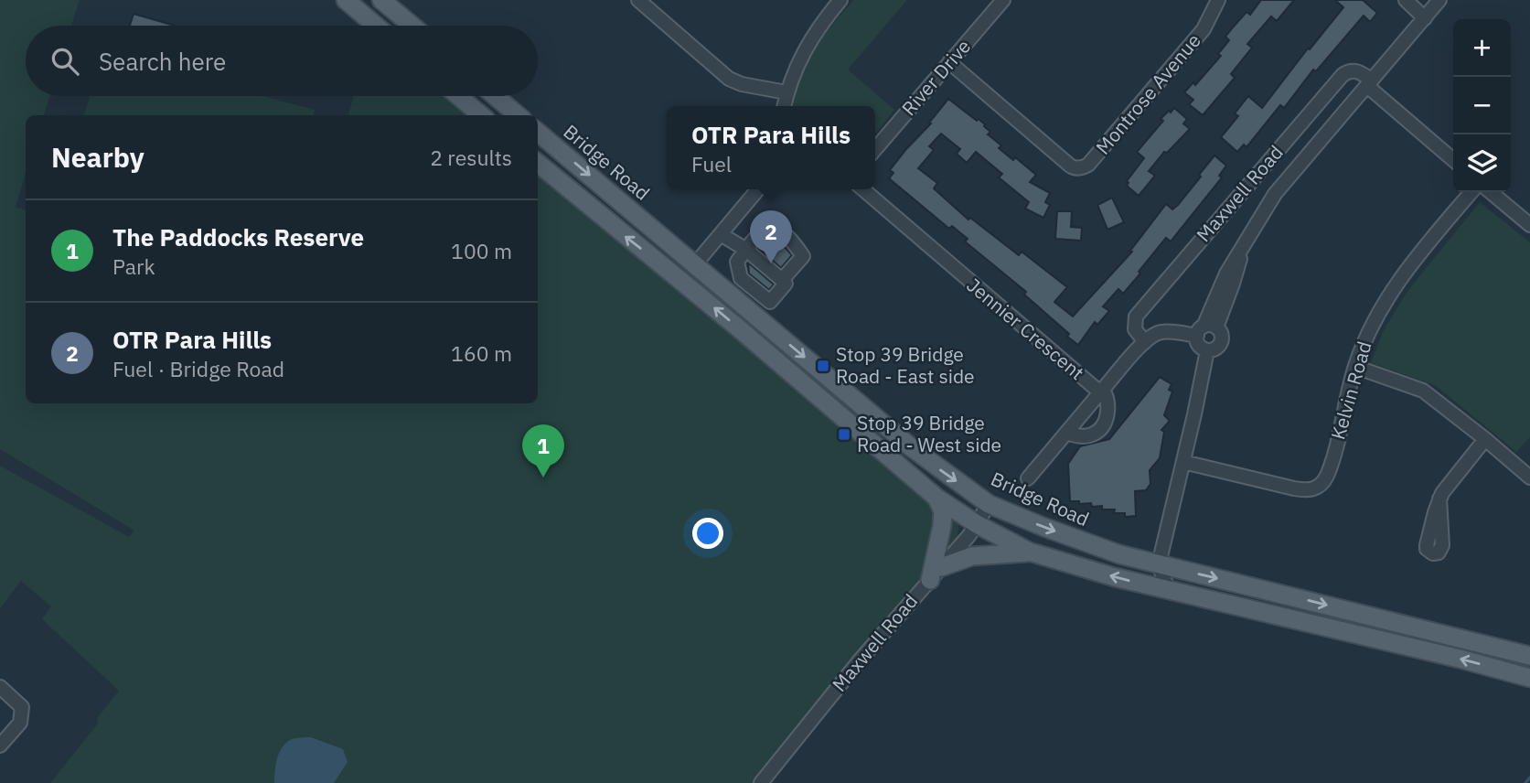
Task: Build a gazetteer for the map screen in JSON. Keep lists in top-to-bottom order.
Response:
{
  "streets": {
    "main road": ["Bridge Road"],
    "street": [
      "River Drive",
      "Montrose Avenue",
      "Maxwell Road",
      "Jennier Crescent",
      "Kelvin Road"
    ]
  },
  "crossings": [
    ["River Drive", "Montrose Avenue"],
    ["Bridge Road", "Maxwell Road"],
    ["Maxwell Road", "Jennier Crescent"]
  ],
  "places": {
    "transit": ["Stop 39 Bridge Road - East side", "Stop 39 Bridge Road - West side"]
  },
  "page": {
    "map_buttons": ["+", "−"],
    "search": "Search here",
    "popup": ["OTR Para Hills", "Fuel"],
    "heading": ["Nearby", "2 results"],
    "list": [
      {
        "mark": "1",
        "name": "The Paddocks Reserve",
        "note": "Park",
        "value": "100 m"
      },
      {
        "mark": "2",
        "name": "OTR Para Hills",
        "note": "Fuel · Bridge Road",
        "value": "160 m"
      }
    ],
    "pins": ["2", "1"]
  }
}
